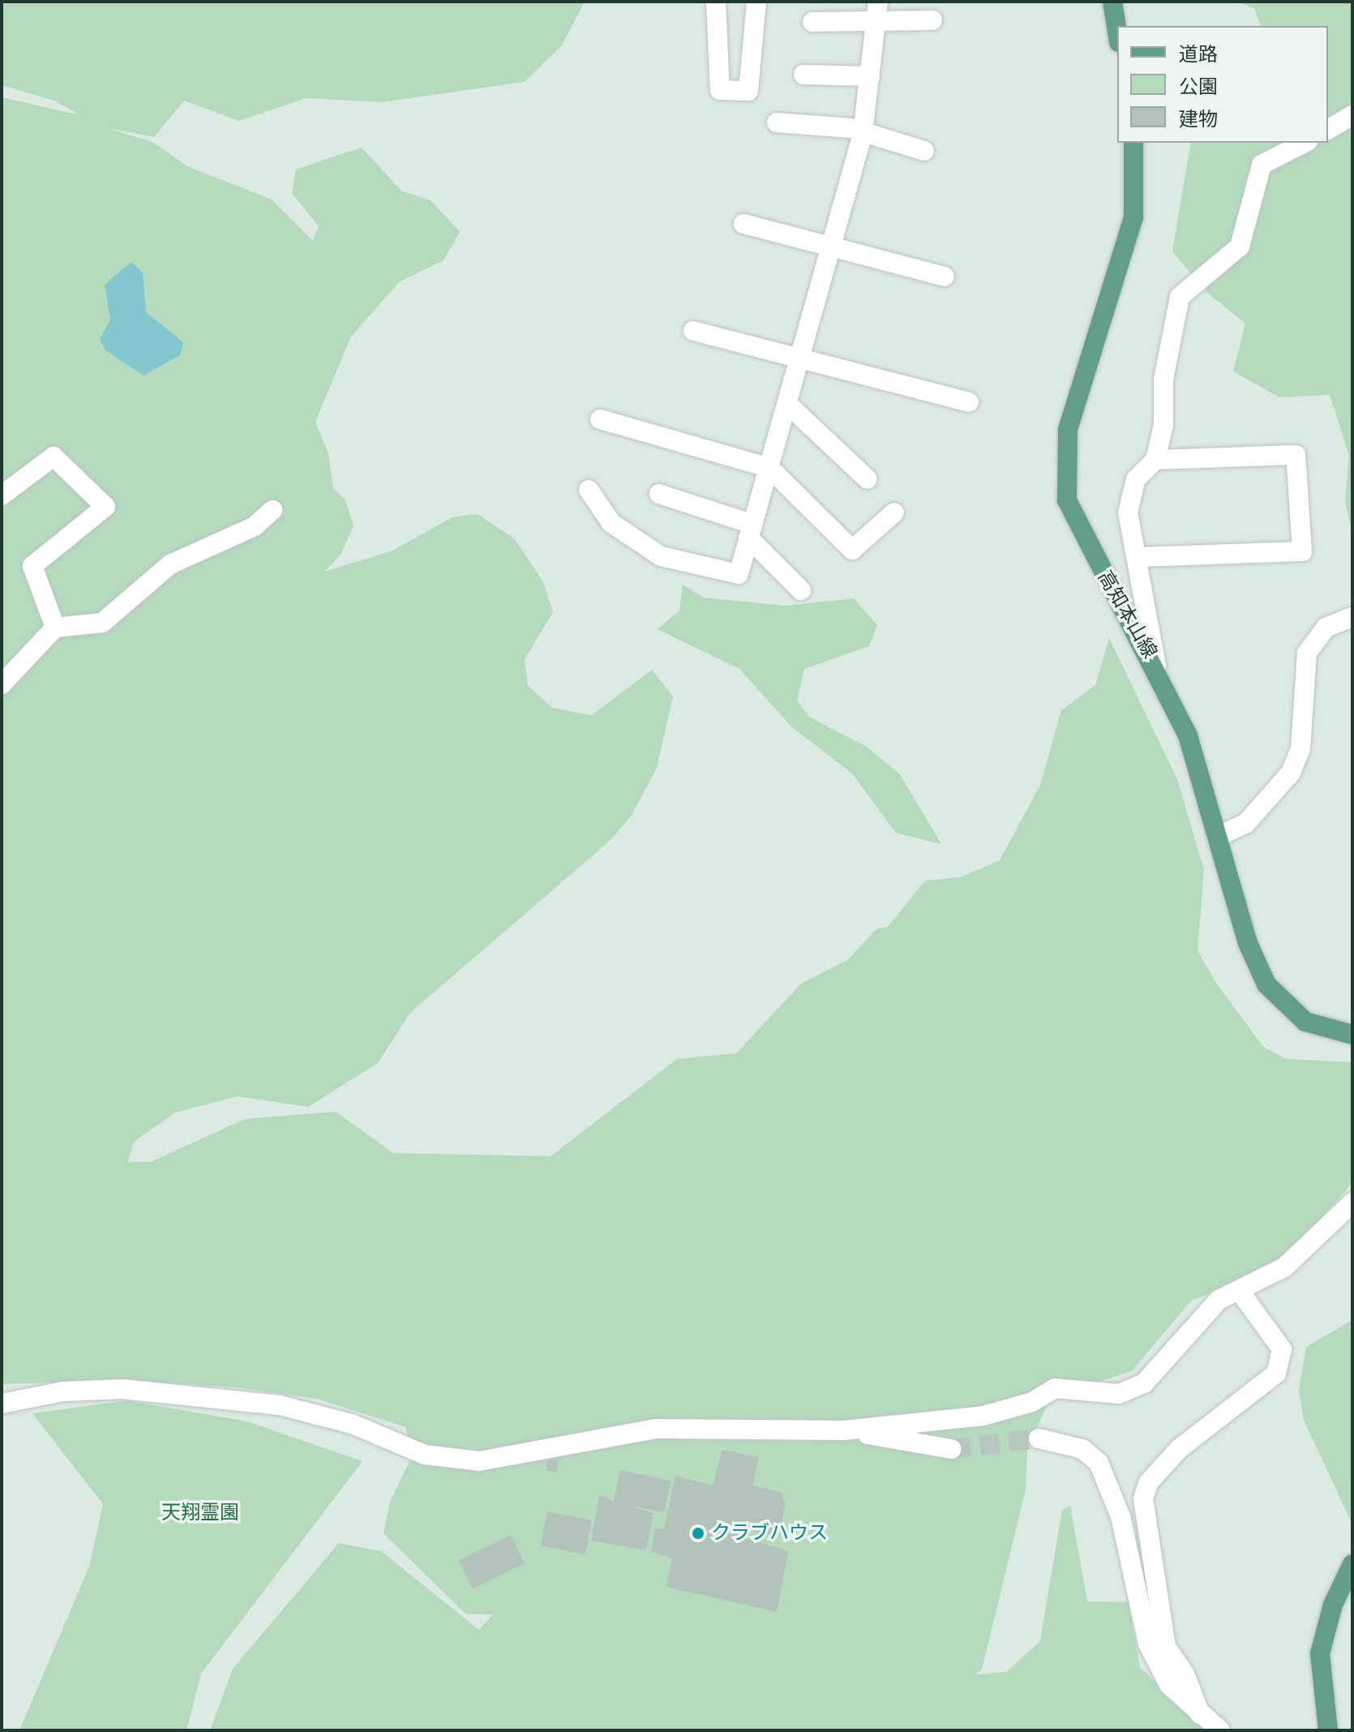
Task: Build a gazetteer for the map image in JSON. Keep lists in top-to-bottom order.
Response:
{
  "streets": {
    "main road": ["高知本山線"]
  },
  "parks": ["天翔霊園"],
  "places": ["クラブハウス"],
  "legend": ["道路", "公園", "建物"]
}
